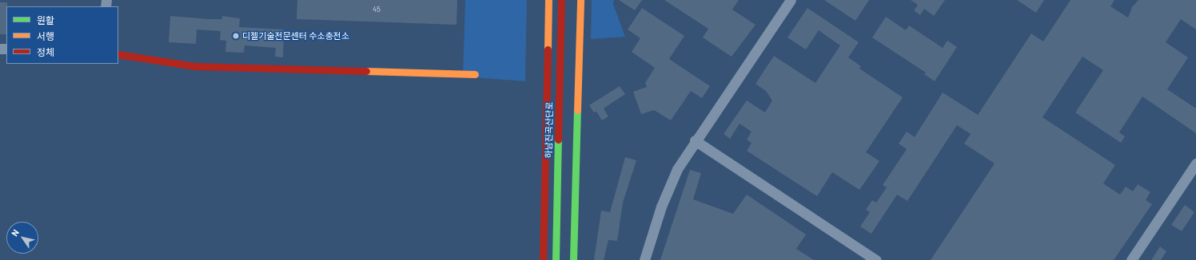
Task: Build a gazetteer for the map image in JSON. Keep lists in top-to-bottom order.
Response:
{
  "streets": {
    "main road": ["하남진곡산단로"]
  },
  "places": ["디젤기술전문센터 수소충전소"],
  "house_numbers": ["45"],
  "legend": ["원활", "서행", "정체"],
  "north": "top left"
}
